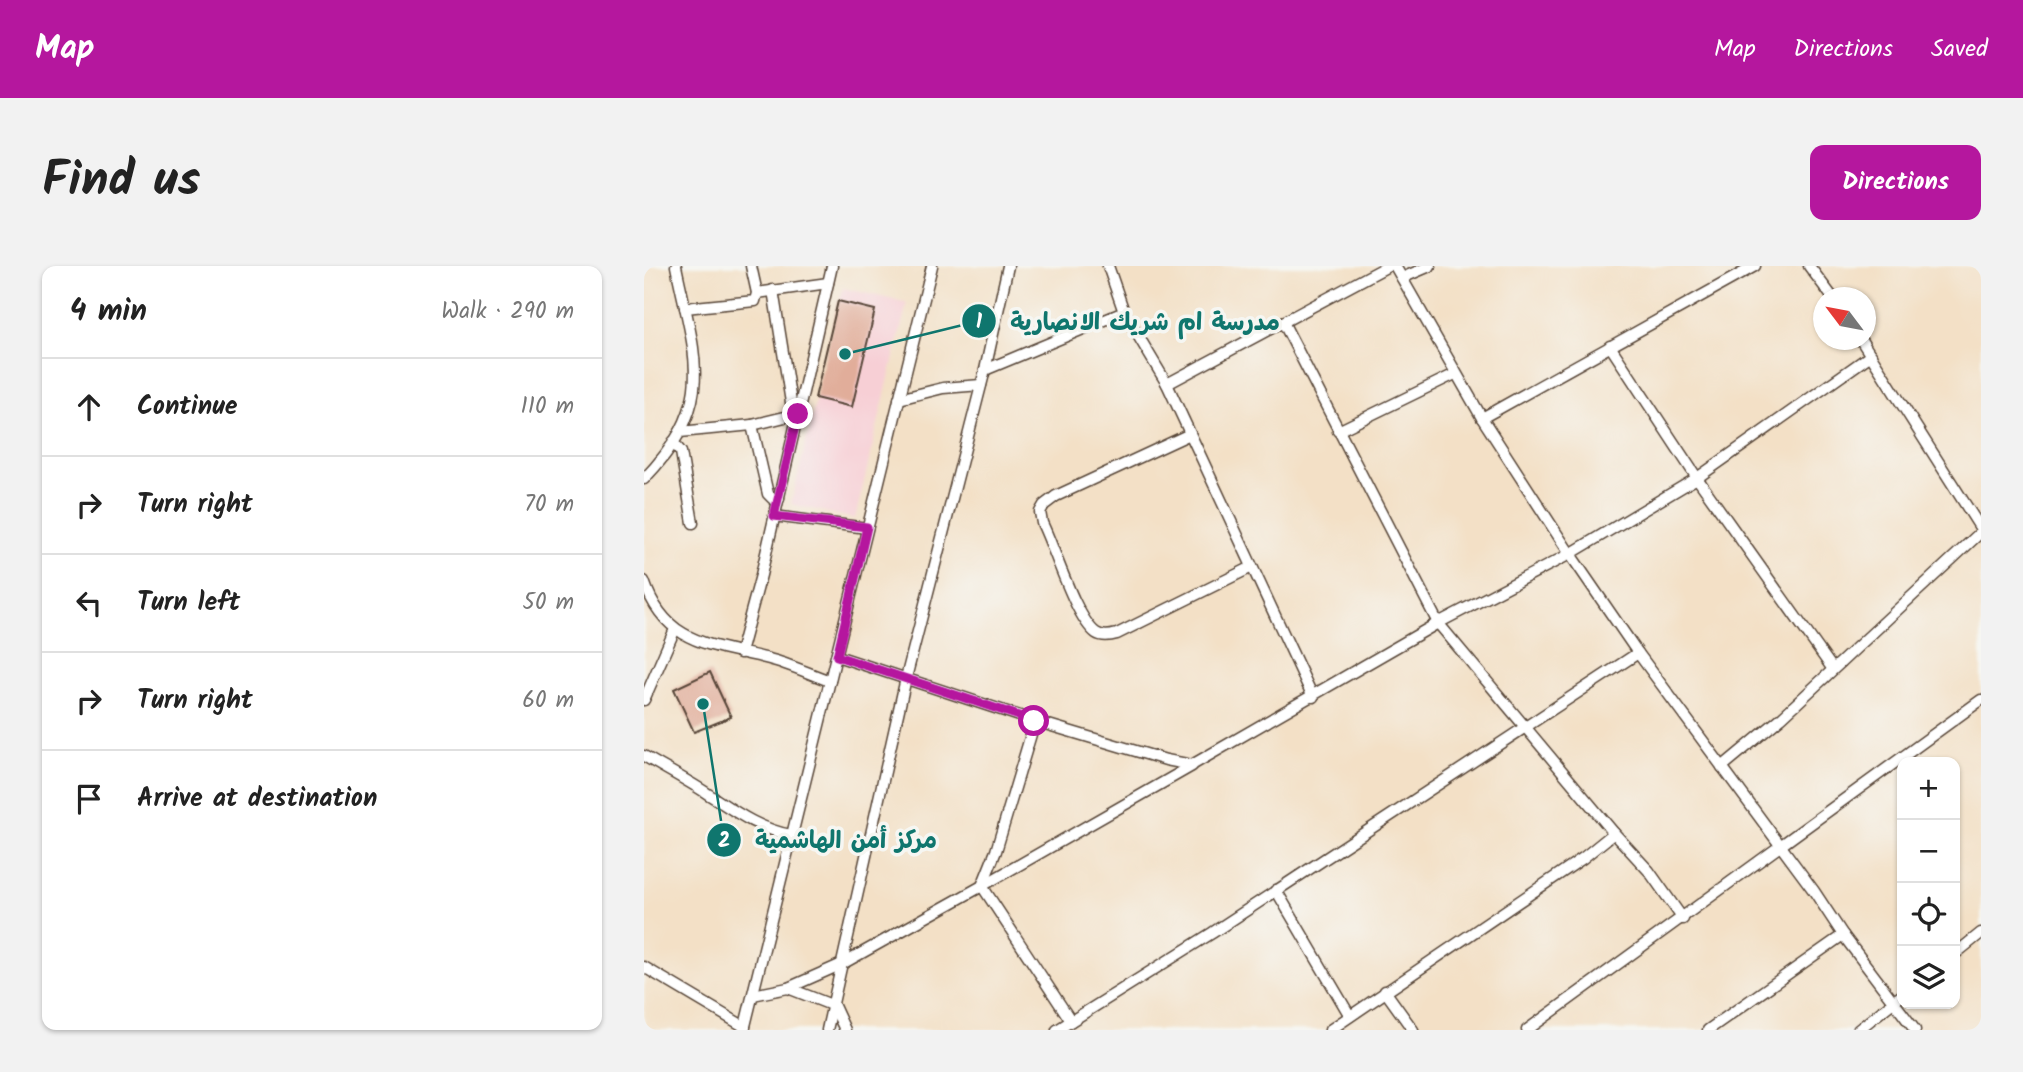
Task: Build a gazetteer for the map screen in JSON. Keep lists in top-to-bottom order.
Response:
{
  "places": ["مدرسة ام شريك الانصارية", "مركز أمن الهاشمية"],
  "north": "top left",
  "page": {
    "header": "Map",
    "nav": ["Map", "Directions", "Saved"],
    "title": "Find us",
    "buttons": "Directions",
    "heading": ["4 min", "Walk · 290 m"],
    "list": [
      ["Continue", "110 m"],
      ["Turn right", "70 m"],
      ["Turn left", "50 m"],
      ["Turn right", "60 m"],
      "Arrive at destination"
    ],
    "map_buttons": ["+", "−"]
  }
}
